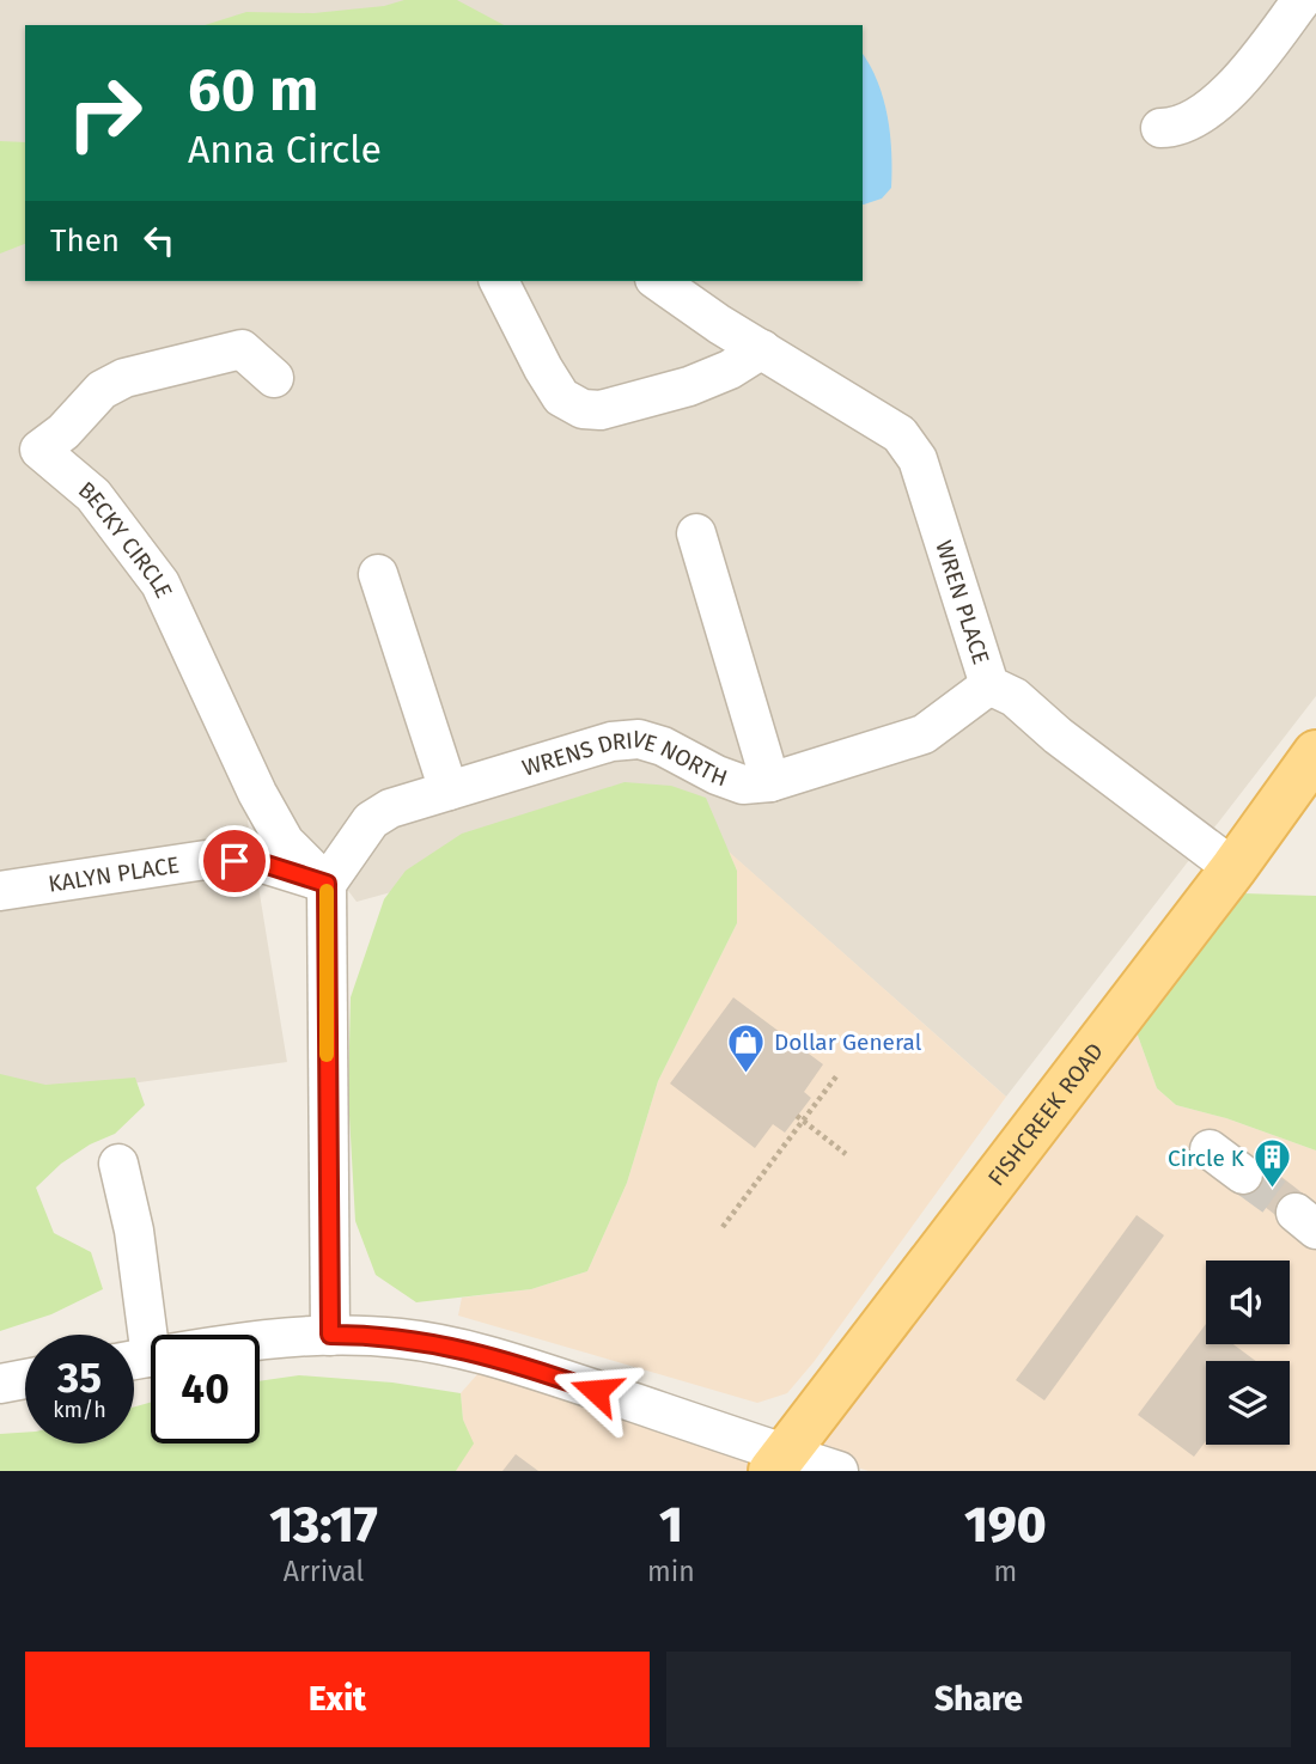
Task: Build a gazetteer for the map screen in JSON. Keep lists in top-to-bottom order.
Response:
{
  "streets": {
    "main road": ["FISHCREEK ROAD"],
    "street": [
      "BECKY CIRCLE",
      "WREN PLACE",
      "WRENS DRIVE NORTH",
      "KALYN PLACE"
    ]
  },
  "crossings": [
    ["BECKY CIRCLE", "WRENS DRIVE NORTH"],
    ["BECKY CIRCLE", "KALYN PLACE"],
    ["WREN PLACE", "WRENS DRIVE NORTH"],
    ["WREN PLACE", "FISHCREEK ROAD"],
    ["WRENS DRIVE NORTH", "KALYN PLACE"]
  ],
  "places": {
    "shop": ["Dollar General"],
    "building": ["Circle K"]
  },
  "page": {
    "turn": ["60 m", "Anna Circle"],
    "then": "Then",
    "speed": "35 km/h",
    "limit": "40",
    "eta": [
      "13:17",
      "Arrival",
      "1",
      "min",
      "190",
      "m"
    ],
    "buttons": ["Exit", "Share"]
  }
}
